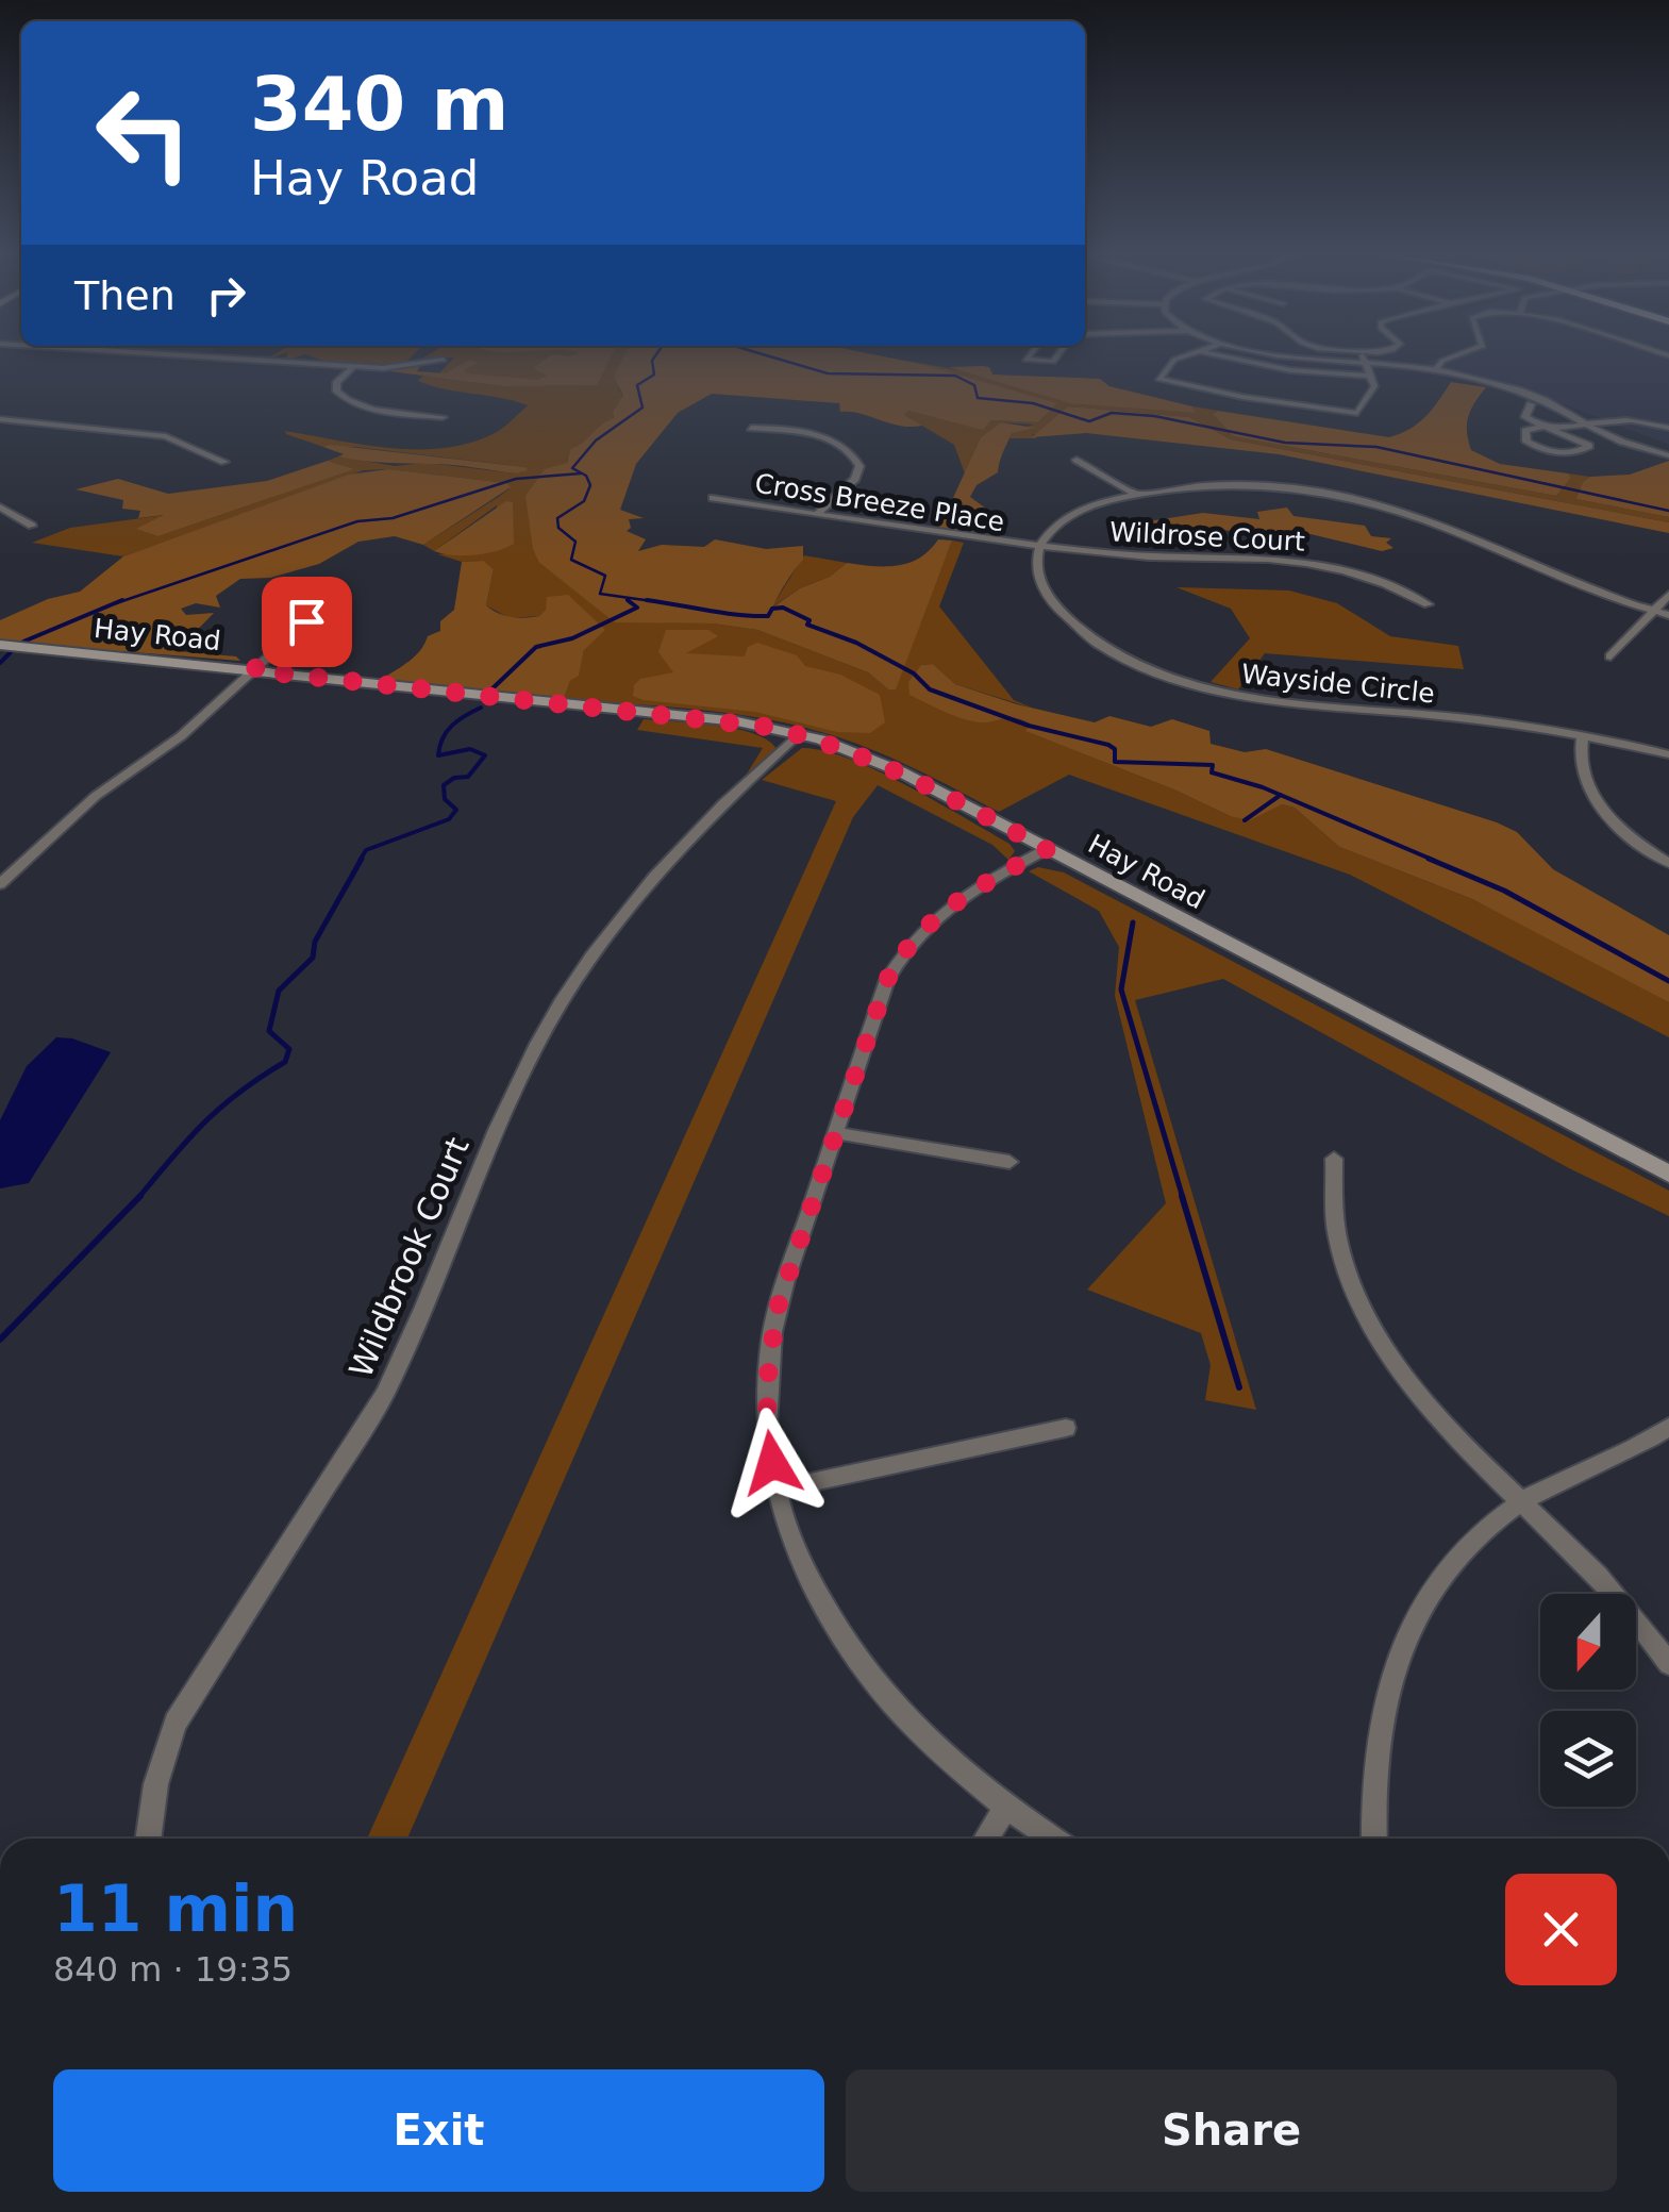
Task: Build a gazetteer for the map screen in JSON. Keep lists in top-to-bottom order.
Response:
{
  "streets": {
    "street": [
      "Cross Breeze Place",
      "Wildrose Court",
      "Hay Road",
      "Wayside Circle",
      "Wildbrook Court"
    ]
  },
  "crossings": [
    ["Cross Breeze Place", "Wildrose Court"],
    ["Cross Breeze Place", "Wayside Circle"],
    ["Wildrose Court", "Wayside Circle"],
    ["Hay Road", "Wildbrook Court"]
  ],
  "north": "bottom",
  "page": {
    "turn": ["340 m", "Hay Road"],
    "then": "Then",
    "heading": ["11 min", "840 m · 19:35"],
    "buttons": ["Exit", "Share"]
  }
}
